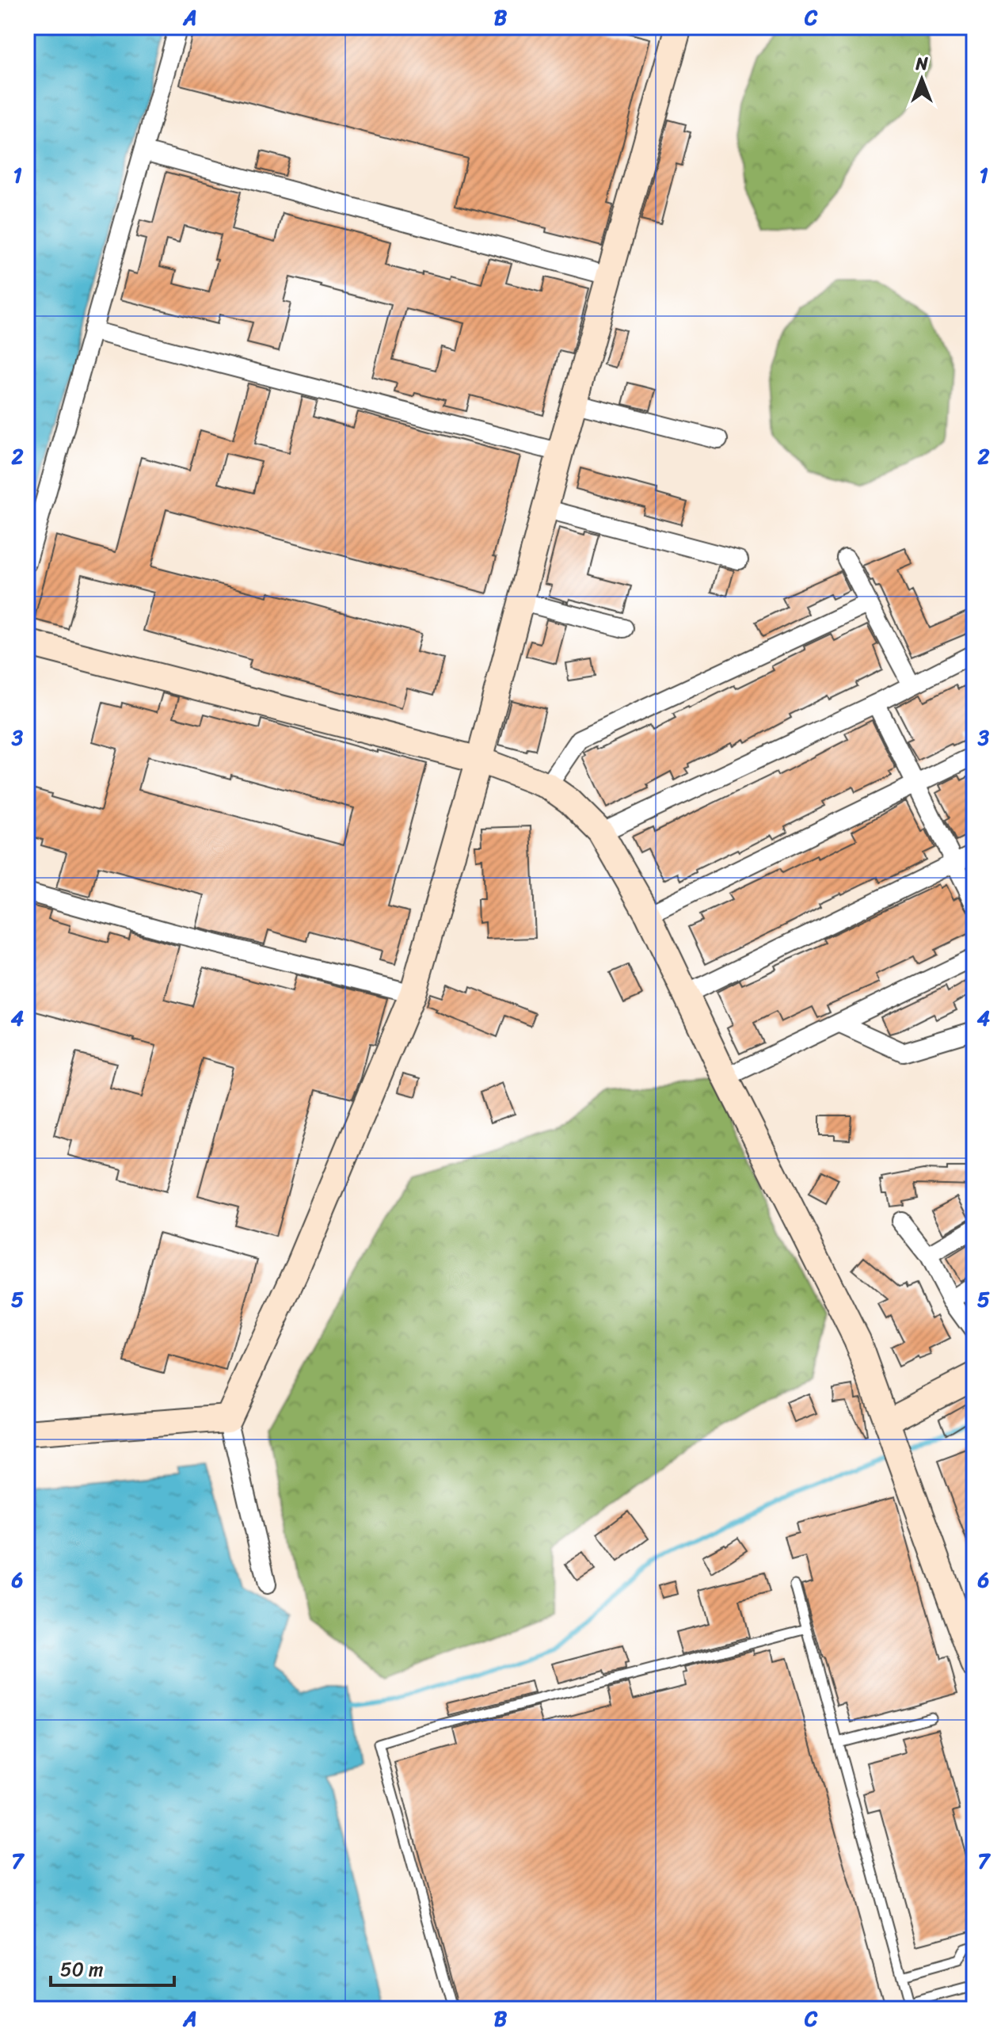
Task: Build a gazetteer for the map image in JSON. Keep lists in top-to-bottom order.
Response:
{
  "scale_bar": "50 m",
  "north": "top",
  "grid": {
    "columns": ["A", "B", "C"],
    "rows": [
      "1",
      "2",
      "3",
      "4",
      "5",
      "6",
      "7"
    ]
  }
}
